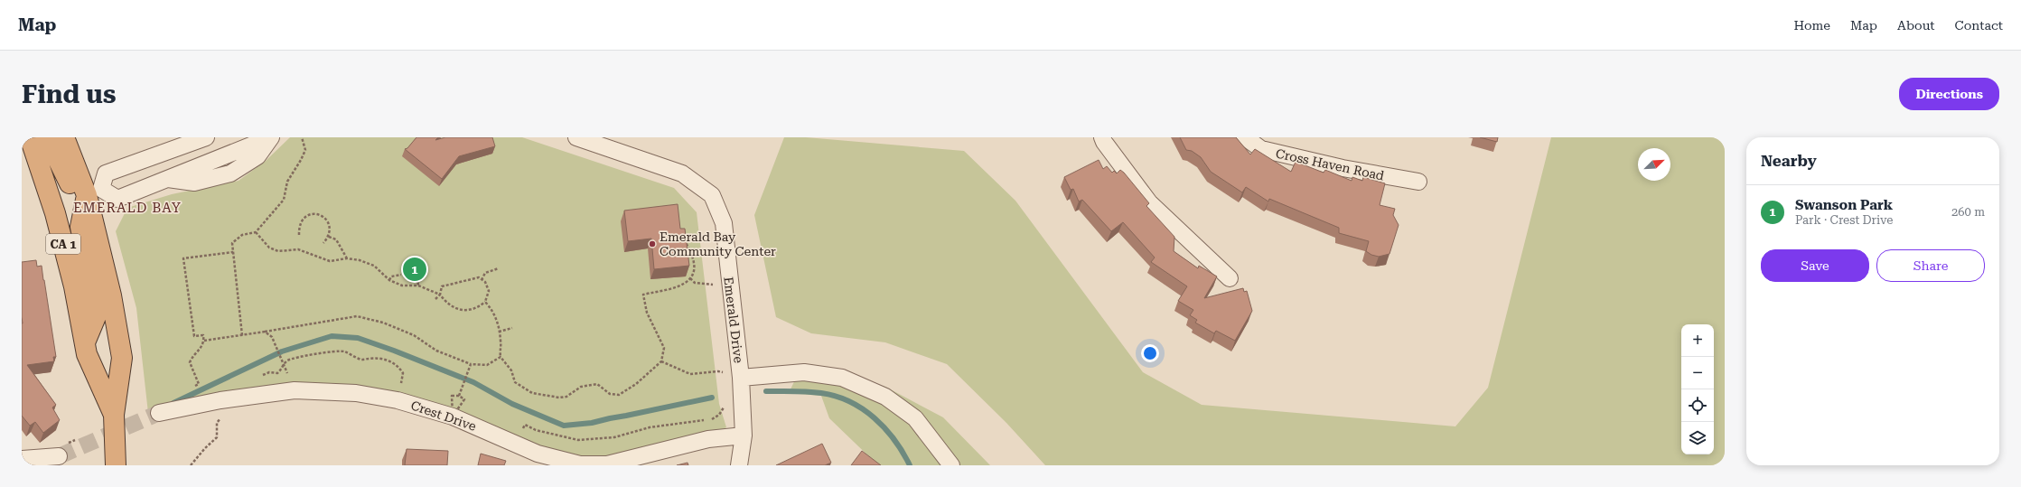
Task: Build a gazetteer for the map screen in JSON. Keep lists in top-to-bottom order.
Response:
{
  "streets": {
    "highway": ["CA 1"],
    "street": ["Cross Haven Road", "Emerald Drive", "Crest Drive"]
  },
  "crossings": [
    ["Emerald Drive", "Crest Drive"]
  ],
  "districts": ["EMERALD BAY"],
  "places": ["Emerald Bay Community Center"],
  "north": "top right",
  "page": {
    "header": "Map",
    "nav": [
      "Home",
      "Map",
      "About",
      "Contact"
    ],
    "buttons": [
      "Directions",
      ["Save", "Share"]
    ],
    "title": "Find us",
    "heading": "Nearby",
    "list": [
      {
        "mark": "1",
        "name": "Swanson Park",
        "note": "Park · Crest Drive",
        "value": "260 m"
      }
    ],
    "pins": "1",
    "map_buttons": ["+", "−"]
  }
}
